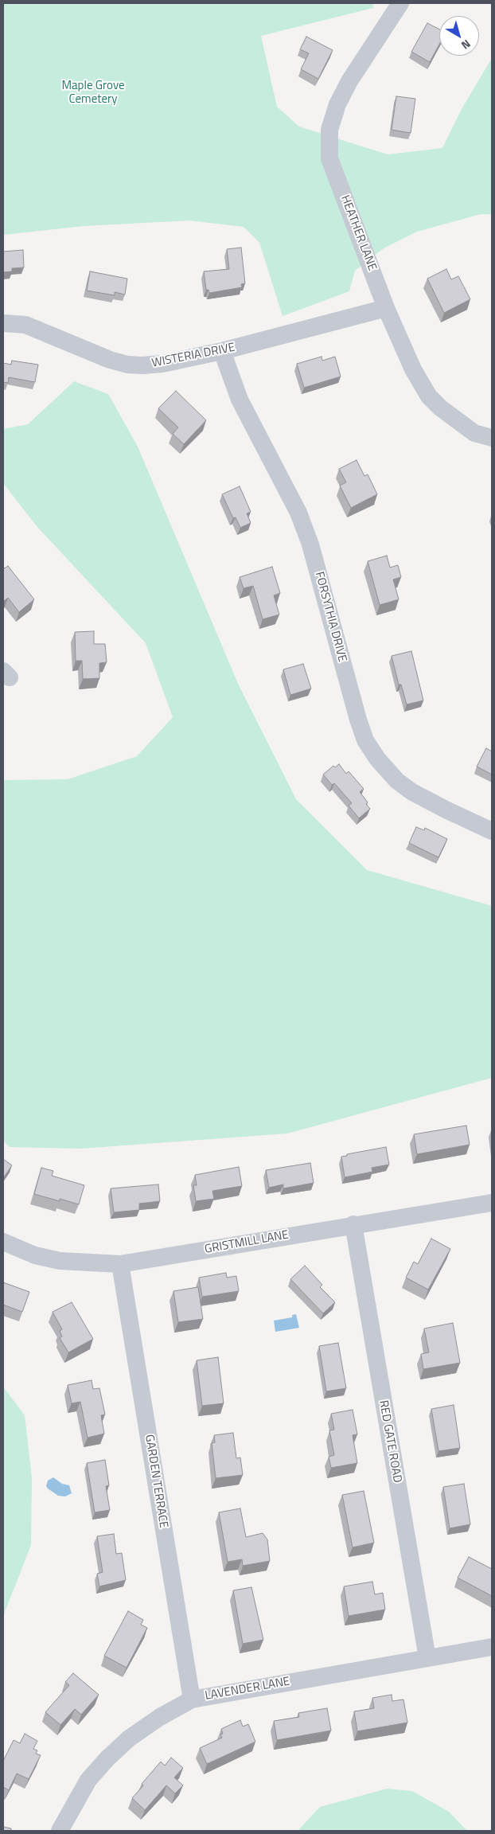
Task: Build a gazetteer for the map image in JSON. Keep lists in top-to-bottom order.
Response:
{
  "streets": {
    "street": [
      "HEATHER LANE",
      "WISTERIA DRIVE",
      "FORSYTHIA DRIVE",
      "GRISTMILL LANE",
      "RED GATE ROAD",
      "GARDEN TERRACE",
      "LAVENDER LANE"
    ]
  },
  "crossings": [
    ["HEATHER LANE", "WISTERIA DRIVE"],
    ["WISTERIA DRIVE", "FORSYTHIA DRIVE"],
    ["GRISTMILL LANE", "RED GATE ROAD"],
    ["GRISTMILL LANE", "GARDEN TERRACE"],
    ["RED GATE ROAD", "LAVENDER LANE"],
    ["GARDEN TERRACE", "LAVENDER LANE"]
  ],
  "parks": ["Maple Grove Cemetery"],
  "north": "bottom right"
}
